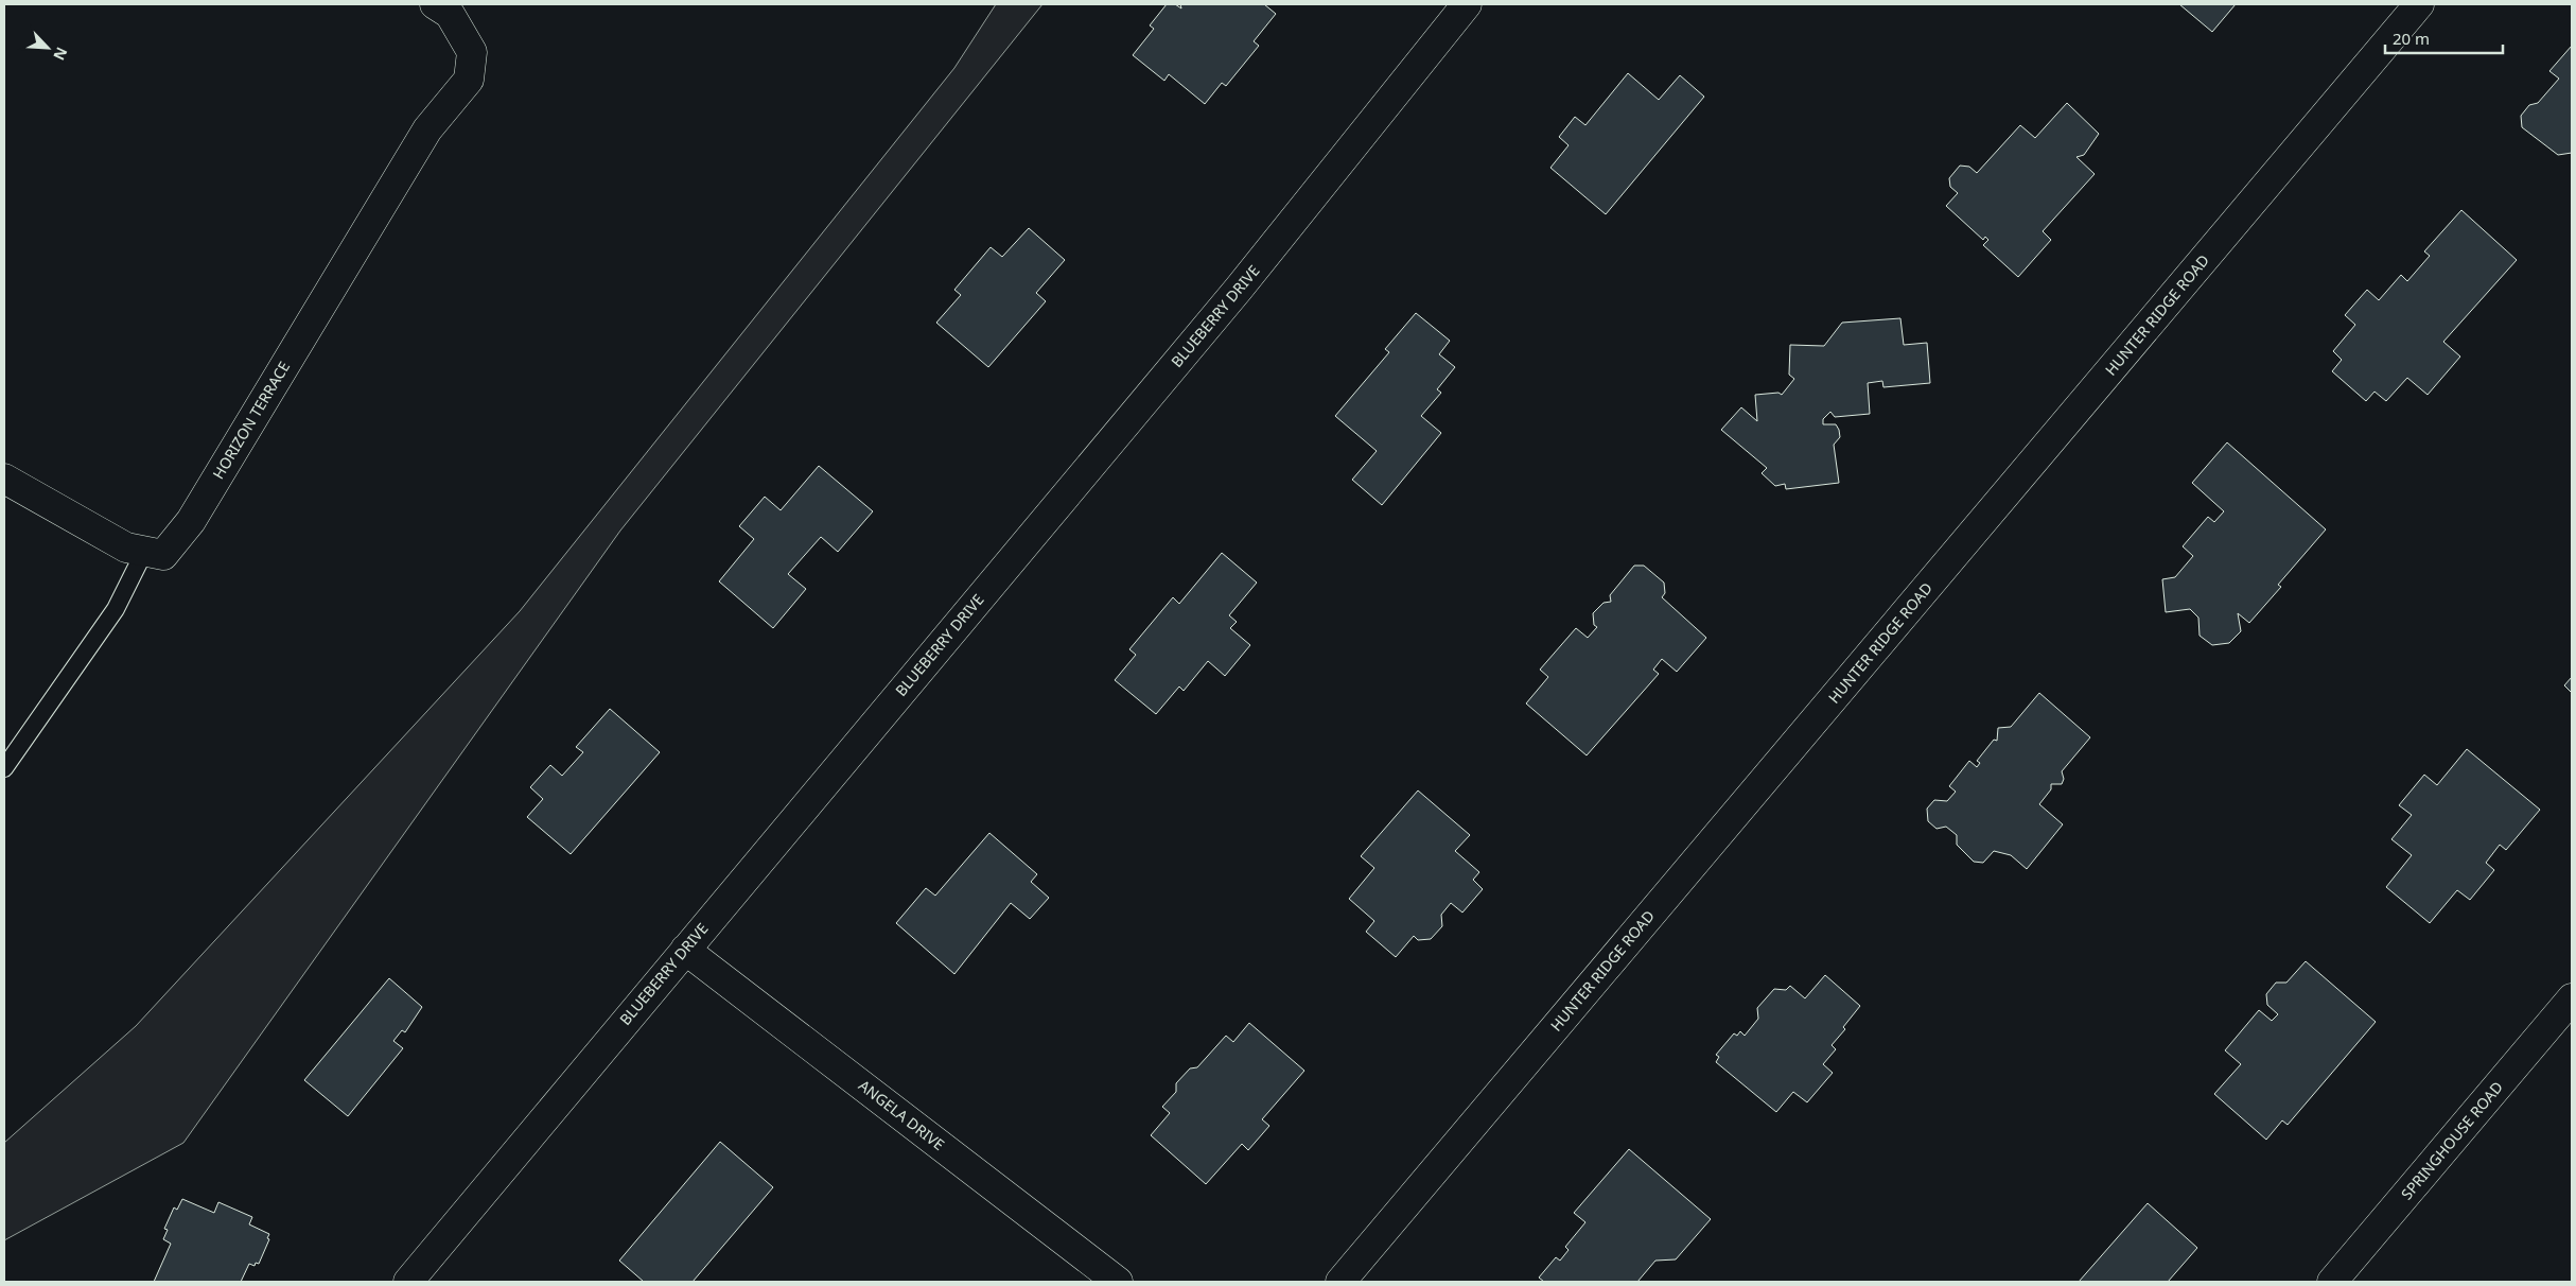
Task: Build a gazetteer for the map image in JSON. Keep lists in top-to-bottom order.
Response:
{
  "streets": {
    "street": [
      "HUNTER RIDGE ROAD",
      "BLUEBERRY DRIVE",
      "HORIZON TERRACE",
      "ANGELA DRIVE",
      "SPRINGHOUSE ROAD"
    ]
  },
  "crossings": [
    ["BLUEBERRY DRIVE", "ANGELA DRIVE"]
  ],
  "scale_bar": "20 m",
  "north": "bottom right"
}
